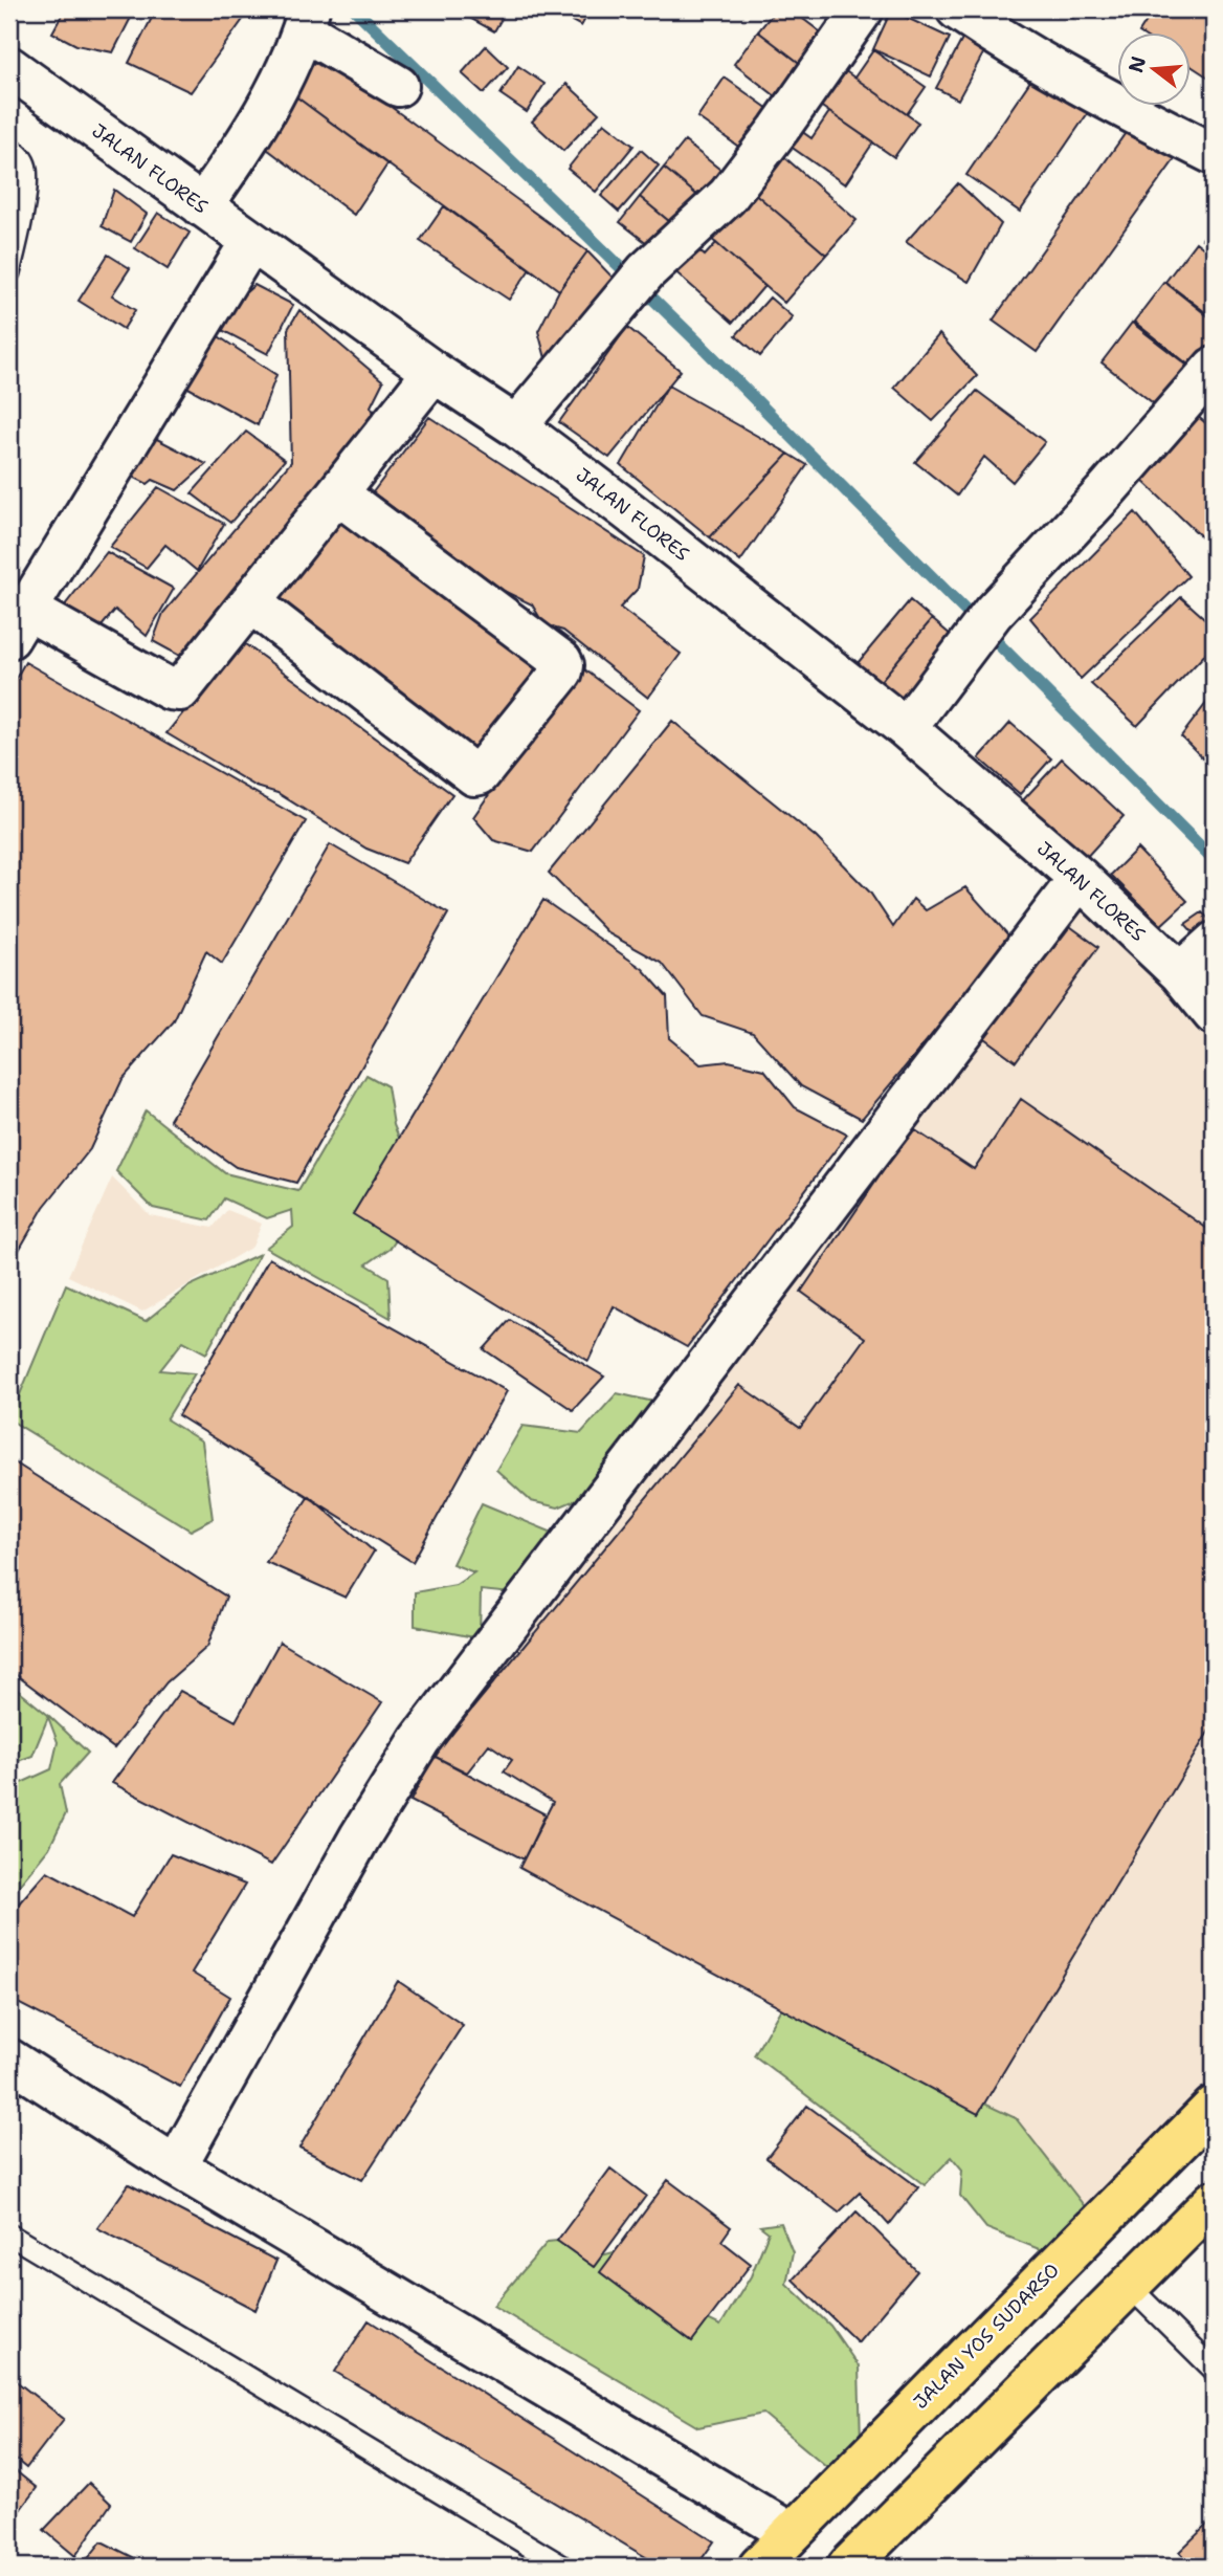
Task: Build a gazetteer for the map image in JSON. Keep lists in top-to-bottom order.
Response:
{
  "streets": {
    "highway": ["JALAN YOS SUDARSO"],
    "street": ["JALAN FLORES"]
  },
  "north": "left"
}
